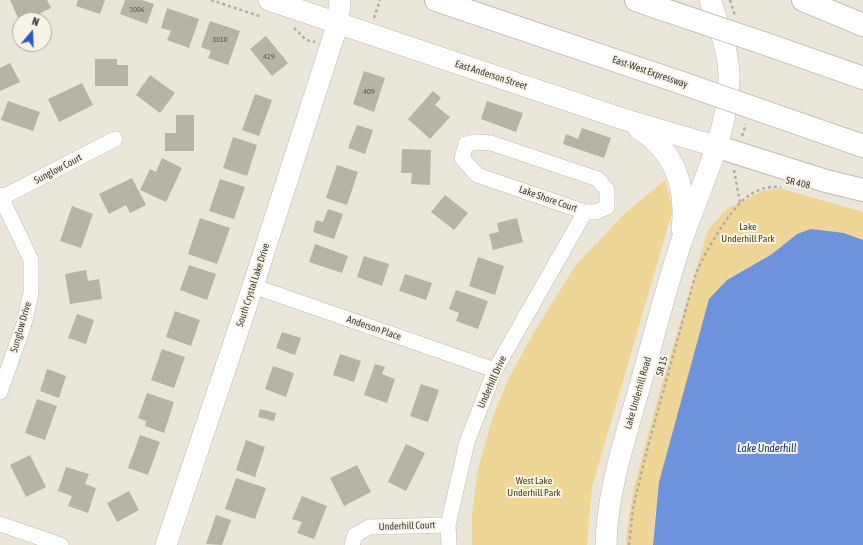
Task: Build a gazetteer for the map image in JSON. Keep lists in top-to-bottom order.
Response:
{
  "streets": {
    "highway": ["East-West Expressway"],
    "main road": [
      "East Anderson Street",
      "South Crystal Lake Drive",
      "SR 15",
      "Lake Underhill Road"
    ],
    "street": [
      "Sunglow Court",
      "Lake Shore Court",
      "Sunglow Drive",
      "Anderson Place",
      "Underhill Drive",
      "Underhill Court"
    ],
    "path": ["SR 408"]
  },
  "crossings": [
    ["East Anderson Street", "South Crystal Lake Drive"],
    ["East Anderson Street", "Lake Underhill Road"],
    ["Sunglow Court", "Sunglow Drive"],
    ["SR 408", "SR 15"],
    ["Lake Shore Court", "Underhill Drive"],
    ["South Crystal Lake Drive", "Anderson Place"],
    ["Anderson Place", "Underhill Drive"],
    ["Underhill Drive", "Underhill Court"]
  ],
  "water": ["Lake Underhill"],
  "parks": ["Lake Underhill Park", "West Lake Underhill Park"],
  "house_numbers": [
    "3006",
    "3010",
    "429",
    "409"
  ],
  "north": "top"
}
